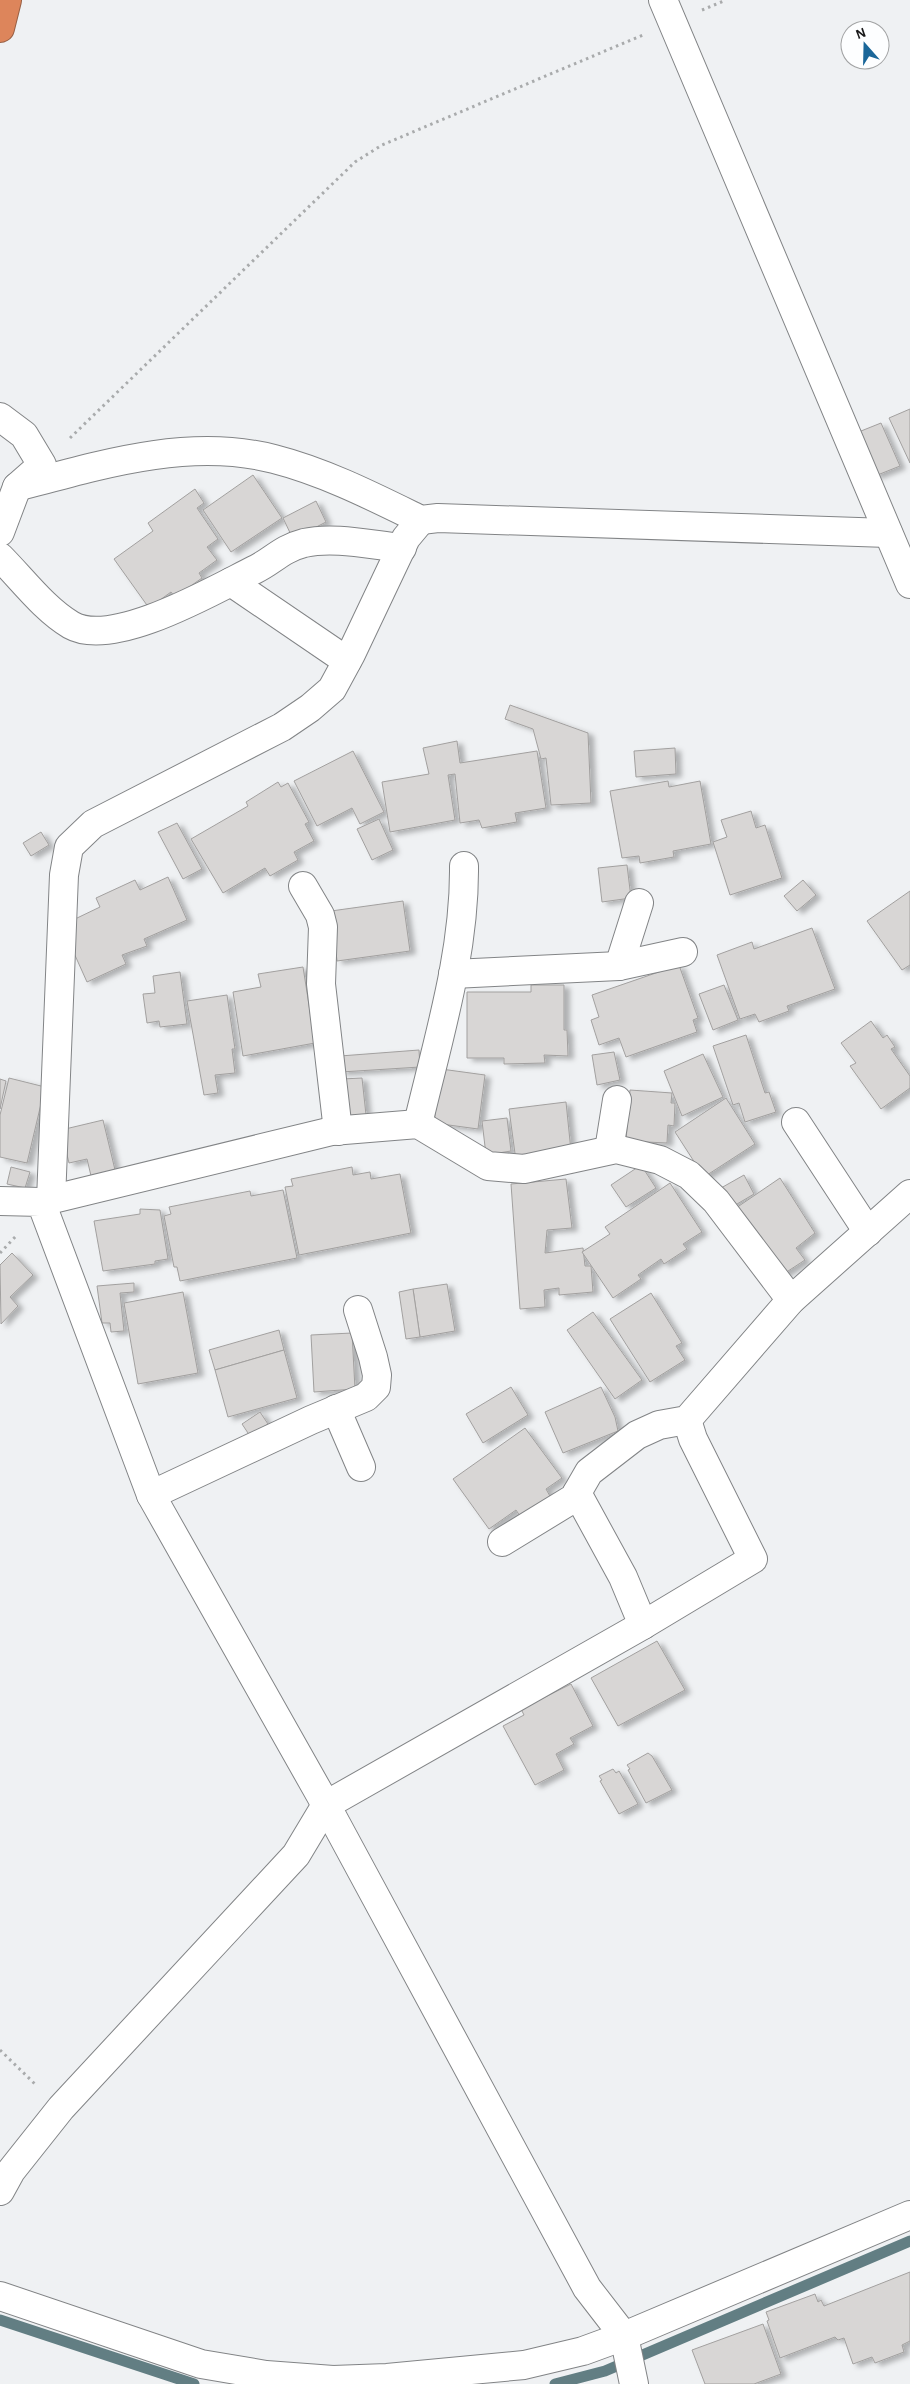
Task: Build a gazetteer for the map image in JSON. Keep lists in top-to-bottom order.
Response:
{
  "north": "top"
}
